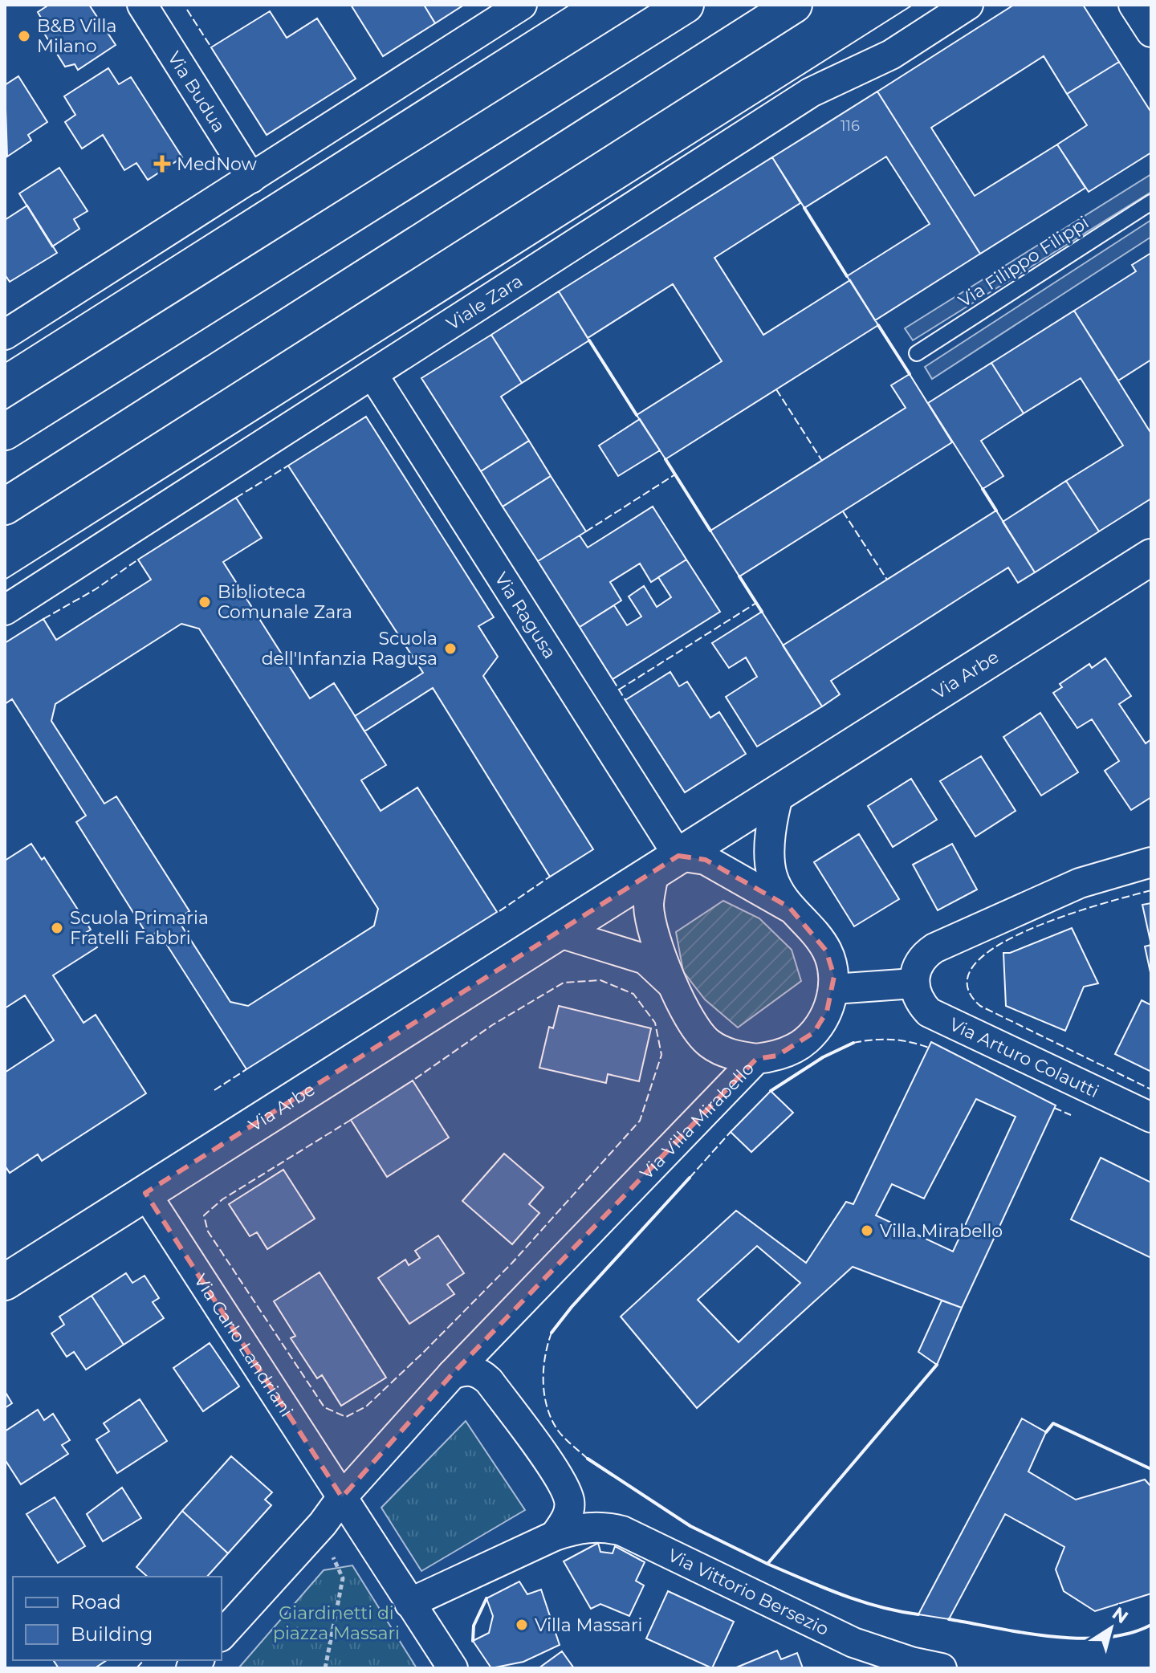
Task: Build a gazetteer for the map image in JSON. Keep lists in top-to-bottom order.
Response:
{
  "streets": {
    "main road": ["Via Arbe"],
    "street": [
      "Via Budua",
      "Viale Zara",
      "Via Ragusa",
      "Via Arturo Colautti",
      "Via Villa Mirabello",
      "Via Carlo Landriani",
      "Via Vittorio Bersezio"
    ],
    "lane": ["Via Filippo Filippi"]
  },
  "crossings": [
    ["Viale Zara", "Via Ragusa"],
    ["Via Ragusa", "Via Arbe"],
    ["Via Ragusa", "Via Villa Mirabello"],
    ["Via Arbe", "Via Villa Mirabello"],
    ["Via Arbe", "Via Carlo Landriani"],
    ["Via Villa Mirabello", "Via Carlo Landriani"],
    ["Via Carlo Landriani", "Via Vittorio Bersezio"]
  ],
  "parks": ["Giardinetti di piazza Massari"],
  "places": {
    "other": [
      "B&B Villa Milano",
      "Biblioteca Comunale Zara",
      "Scuola dell'Infanzia Ragusa",
      "Scuola Primaria Fratelli Fabbri",
      "Villa Mirabello",
      "Villa Massari"
    ],
    "health": ["MedNow"]
  },
  "house_numbers": ["116"],
  "legend": ["Road", "Building"],
  "north": "top right"
}
